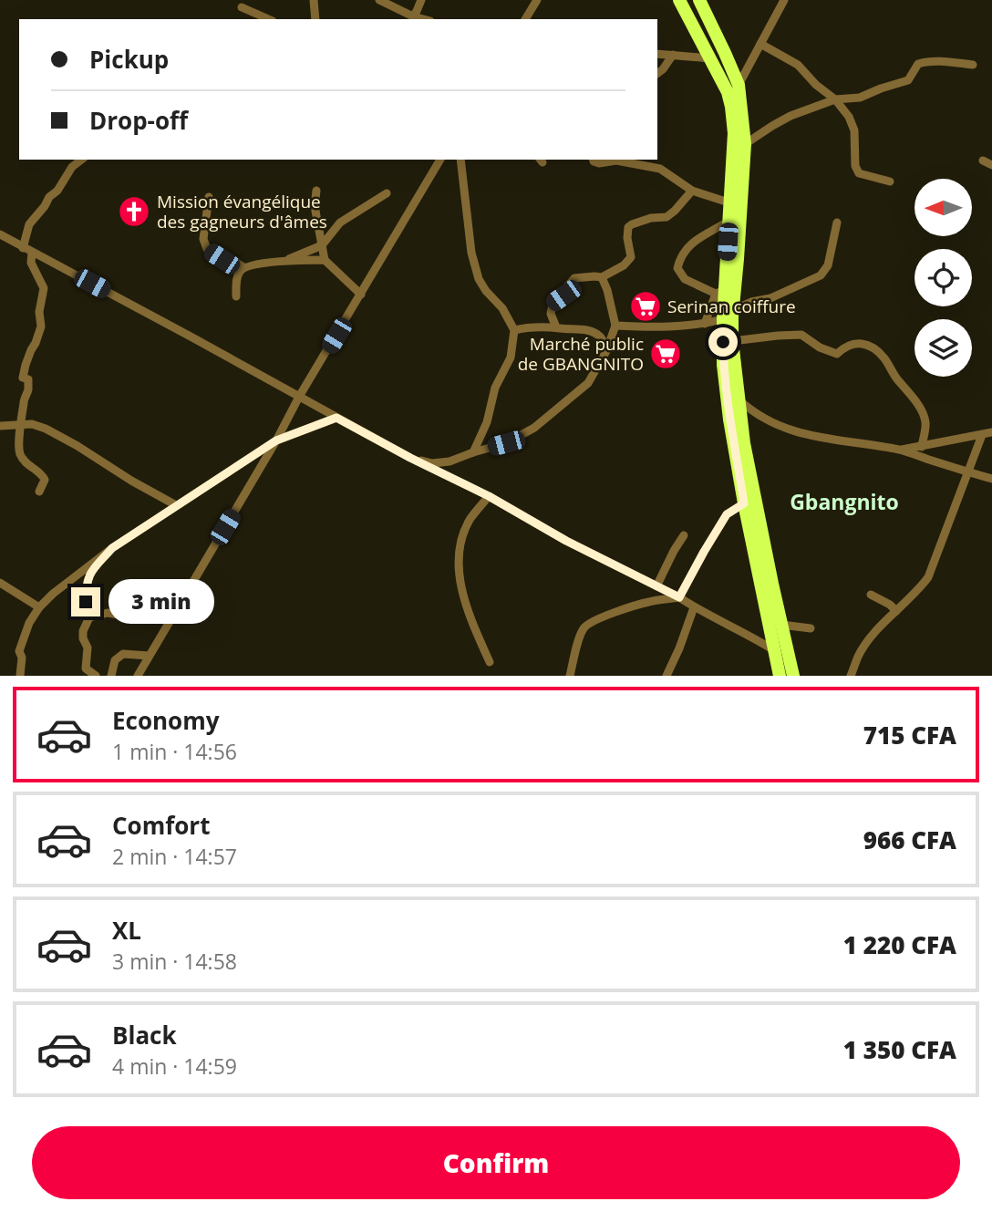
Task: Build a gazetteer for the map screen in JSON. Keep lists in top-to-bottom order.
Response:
{
  "districts": ["Gbangnito"],
  "places": {
    "church": ["Mission évangélique des gagneurs d'âmes"],
    "supermarket": ["Serinan coiffure", "Marché public de GBANGNITO"]
  },
  "north": "left",
  "page": {
    "banner": ["Pickup", "Drop-off"],
    "bubble": "3 min",
    "list": [
      {
        "name": "Economy",
        "note": "1 min · 14:56",
        "value": "715 CFA"
      },
      {
        "name": "Comfort",
        "note": "2 min · 14:57",
        "value": "966 CFA"
      },
      {
        "name": "XL",
        "note": "3 min · 14:58",
        "value": "1 220 CFA"
      },
      {
        "name": "Black",
        "note": "4 min · 14:59",
        "value": "1 350 CFA"
      }
    ],
    "buttons": "Confirm"
  }
}
